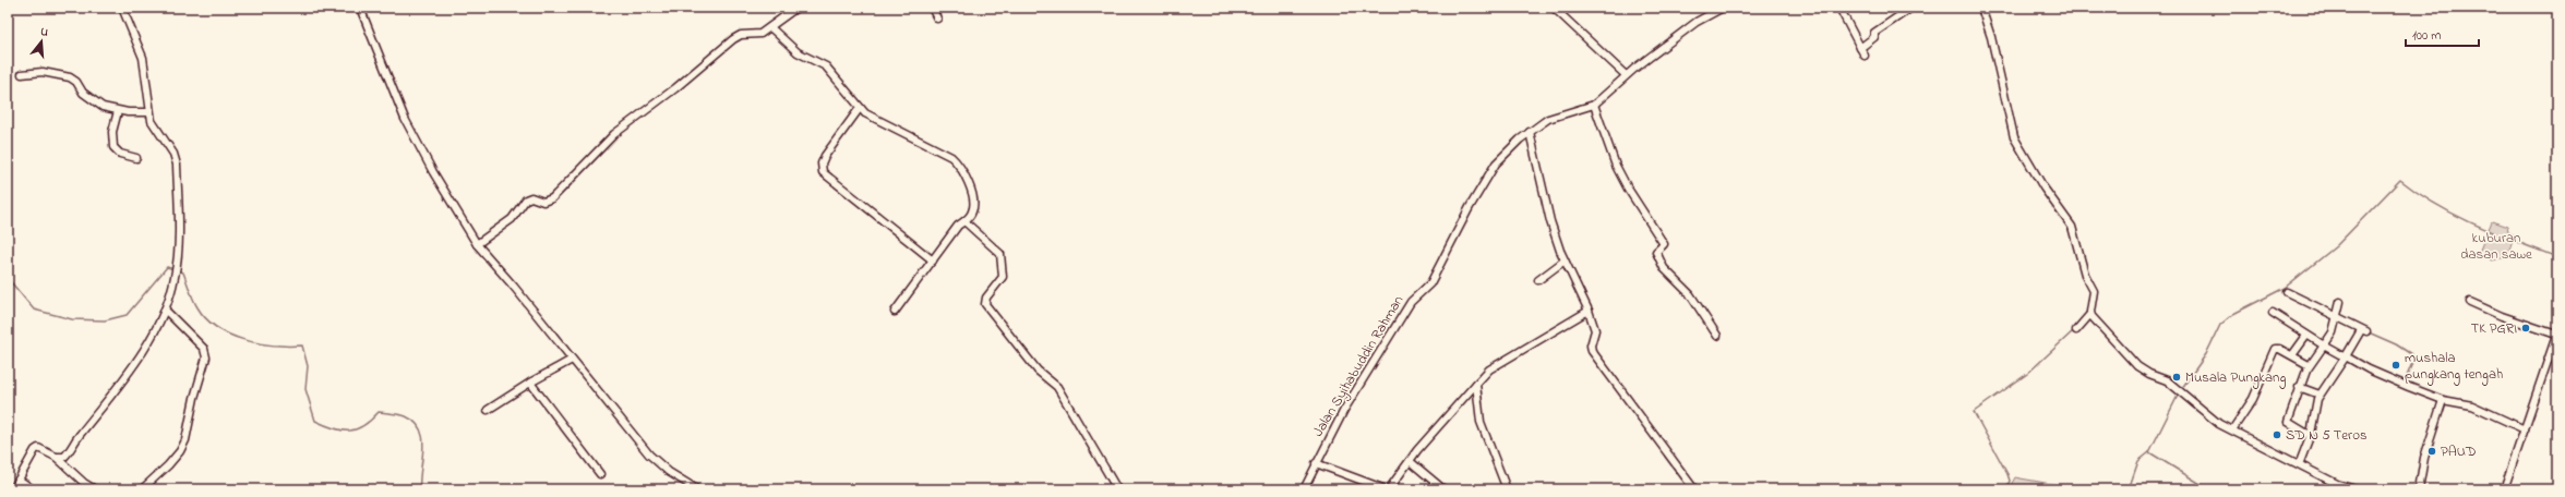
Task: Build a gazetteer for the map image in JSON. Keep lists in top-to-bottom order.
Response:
{
  "streets": {
    "street": ["Jalan Syihabuddin Rahman"]
  },
  "parks": ["kuburan dasan sawe"],
  "places": [
    "TK PGRI",
    "mushala pungkang tengah",
    "Musala Pungkang",
    "SD N 5 Teros",
    "PAUD"
  ],
  "scale_bar": "100 m",
  "north": "top"
}
